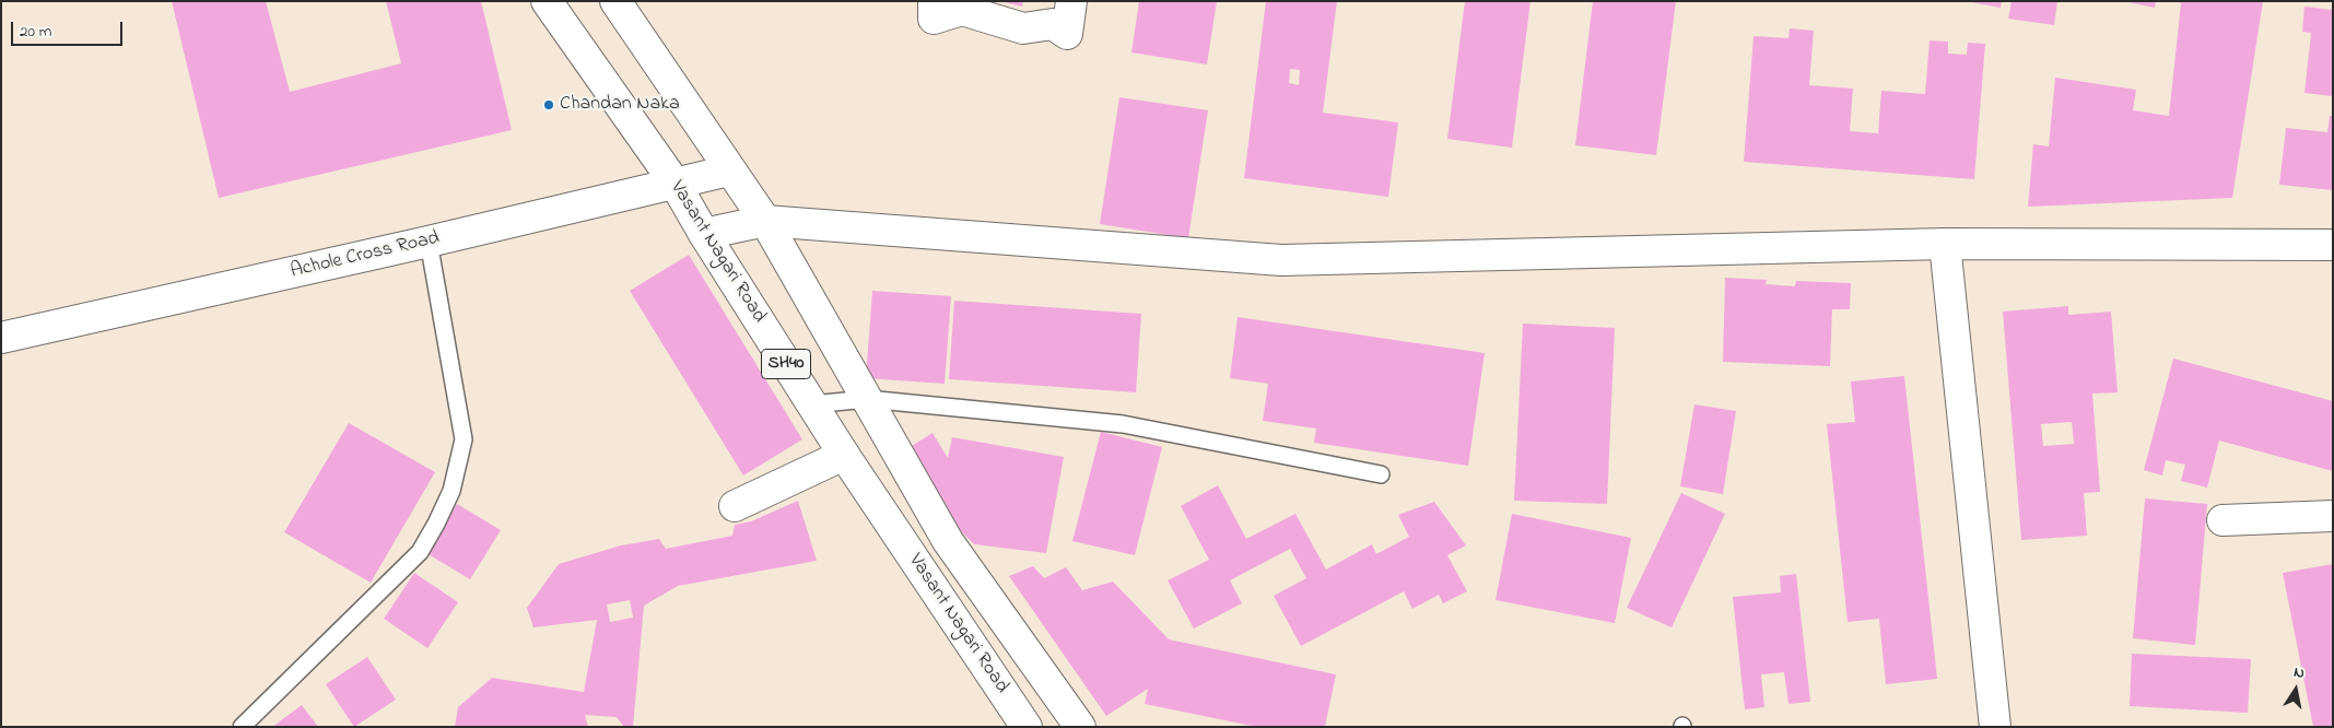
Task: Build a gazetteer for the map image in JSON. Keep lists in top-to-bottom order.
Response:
{
  "streets": {
    "street": ["Vasant Nagari Road", "Achole Cross Road", "SH40"]
  },
  "crossings": [
    ["Vasant Nagari Road", "Achole Cross Road"]
  ],
  "places": ["Chandan Naka"],
  "scale_bar": "20 m",
  "north": "top"
}
